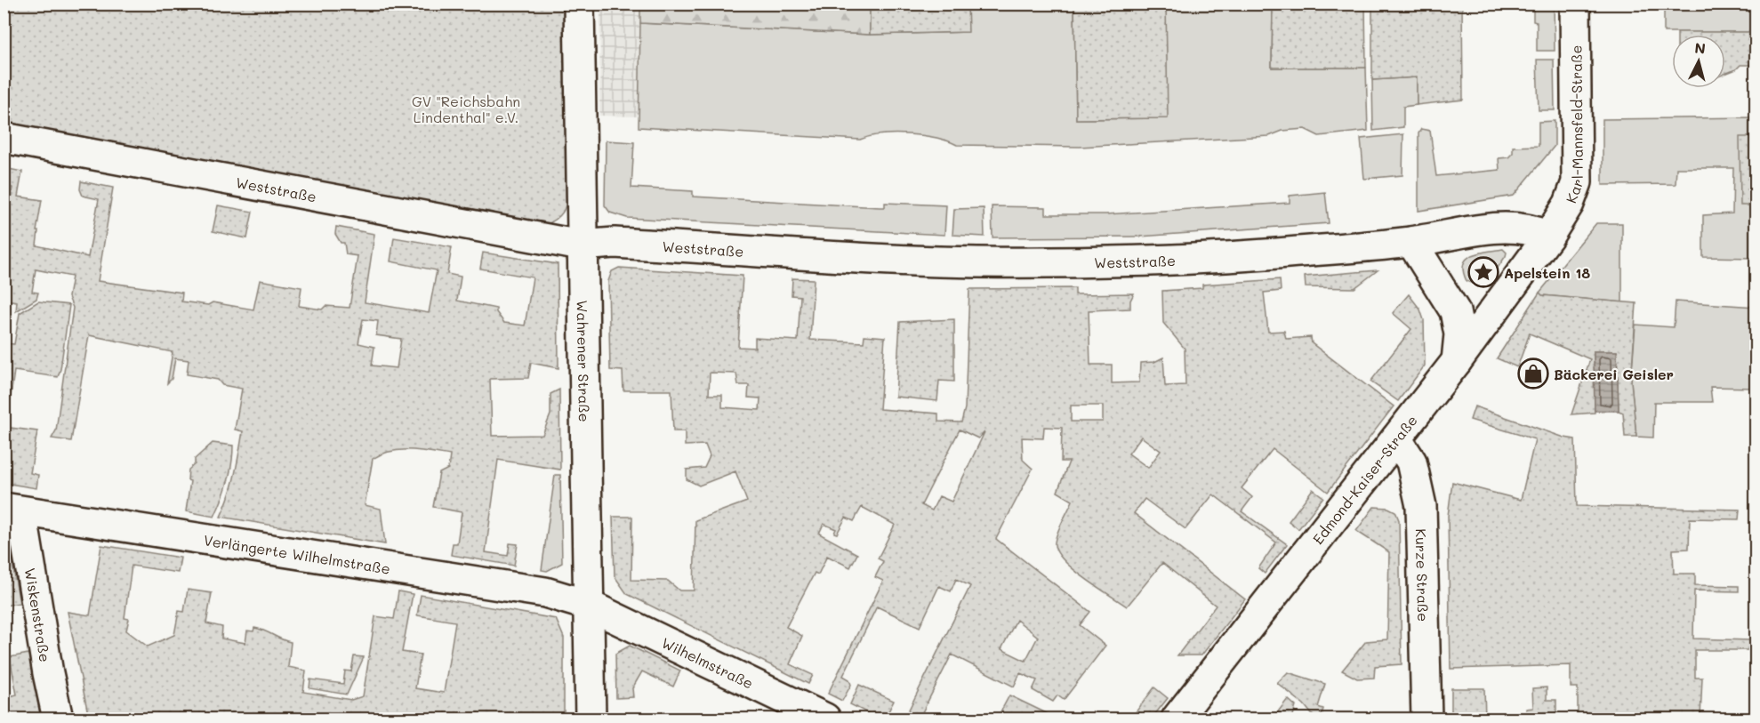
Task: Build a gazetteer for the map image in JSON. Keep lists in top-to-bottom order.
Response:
{
  "streets": {
    "street": [
      "Karl-Mannsfeld-Straße",
      "Weststraße",
      "Wahrener Straße",
      "Edmond-Kaiser-Straße",
      "Verlängerte Wilhelmstraße",
      "Kurze Straße",
      "Wiskenstraße",
      "Wilhelmstraße"
    ]
  },
  "crossings": [
    ["Karl-Mannsfeld-Straße", "Weststraße"],
    ["Karl-Mannsfeld-Straße", "Edmond-Kaiser-Straße"],
    ["Weststraße", "Wahrener Straße"],
    ["Weststraße", "Edmond-Kaiser-Straße"],
    ["Wahrener Straße", "Verlängerte Wilhelmstraße"],
    ["Wahrener Straße", "Wilhelmstraße"],
    ["Edmond-Kaiser-Straße", "Kurze Straße"],
    ["Verlängerte Wilhelmstraße", "Wiskenstraße"],
    ["Verlängerte Wilhelmstraße", "Wilhelmstraße"]
  ],
  "parks": ["GV \"Reichsbahn Lindenthal\" e.V."],
  "places": {
    "place": ["Apelstein 18"],
    "shop": ["Bäckerei Geisler"]
  },
  "north": "top"
}
